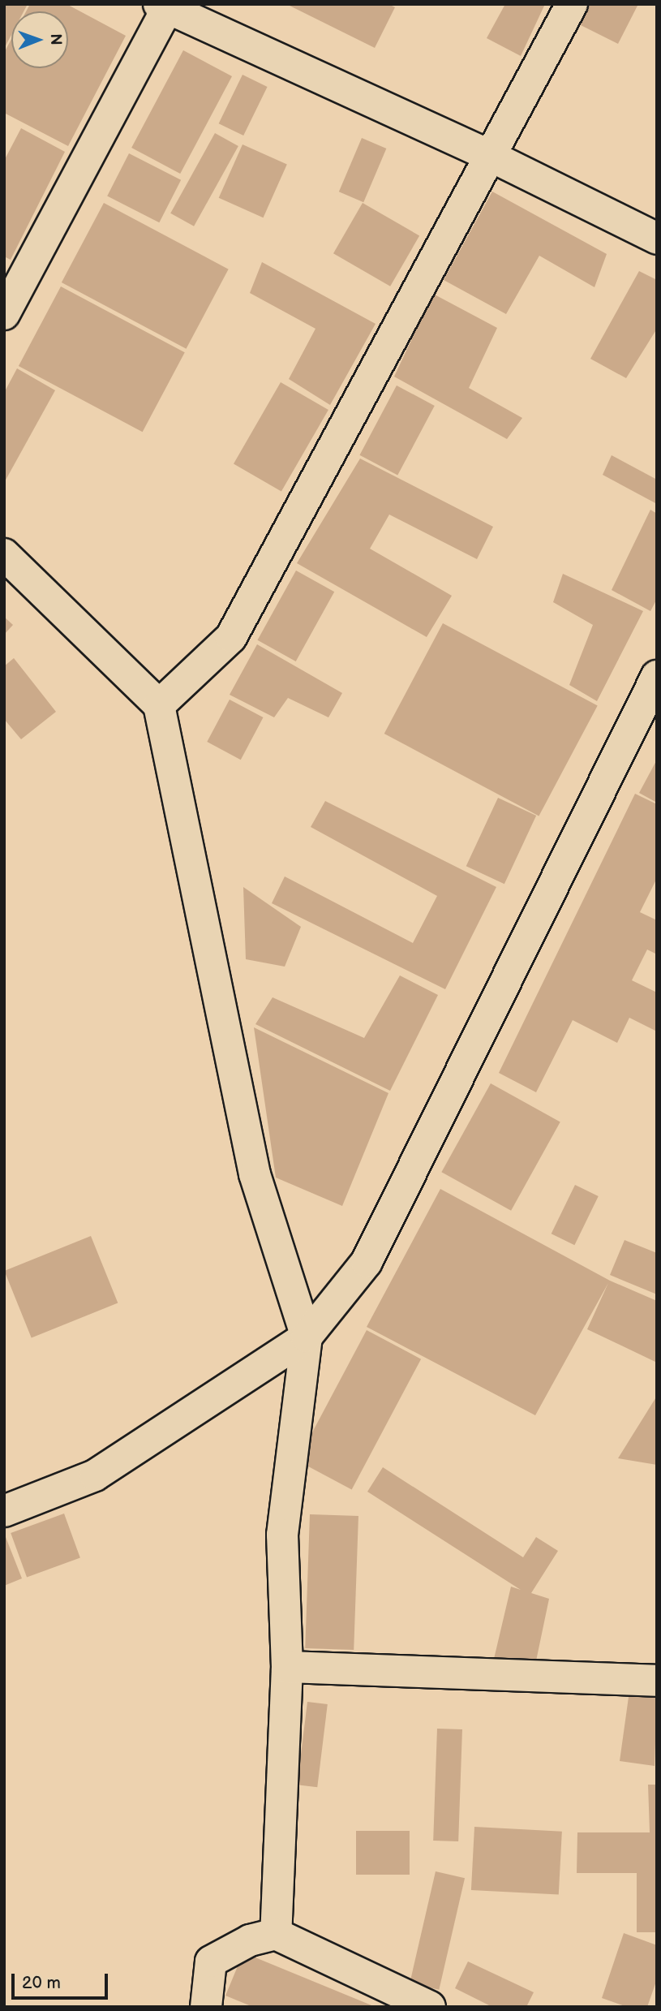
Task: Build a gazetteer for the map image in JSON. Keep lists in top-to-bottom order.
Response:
{
  "scale_bar": "20 m",
  "north": "right"
}
